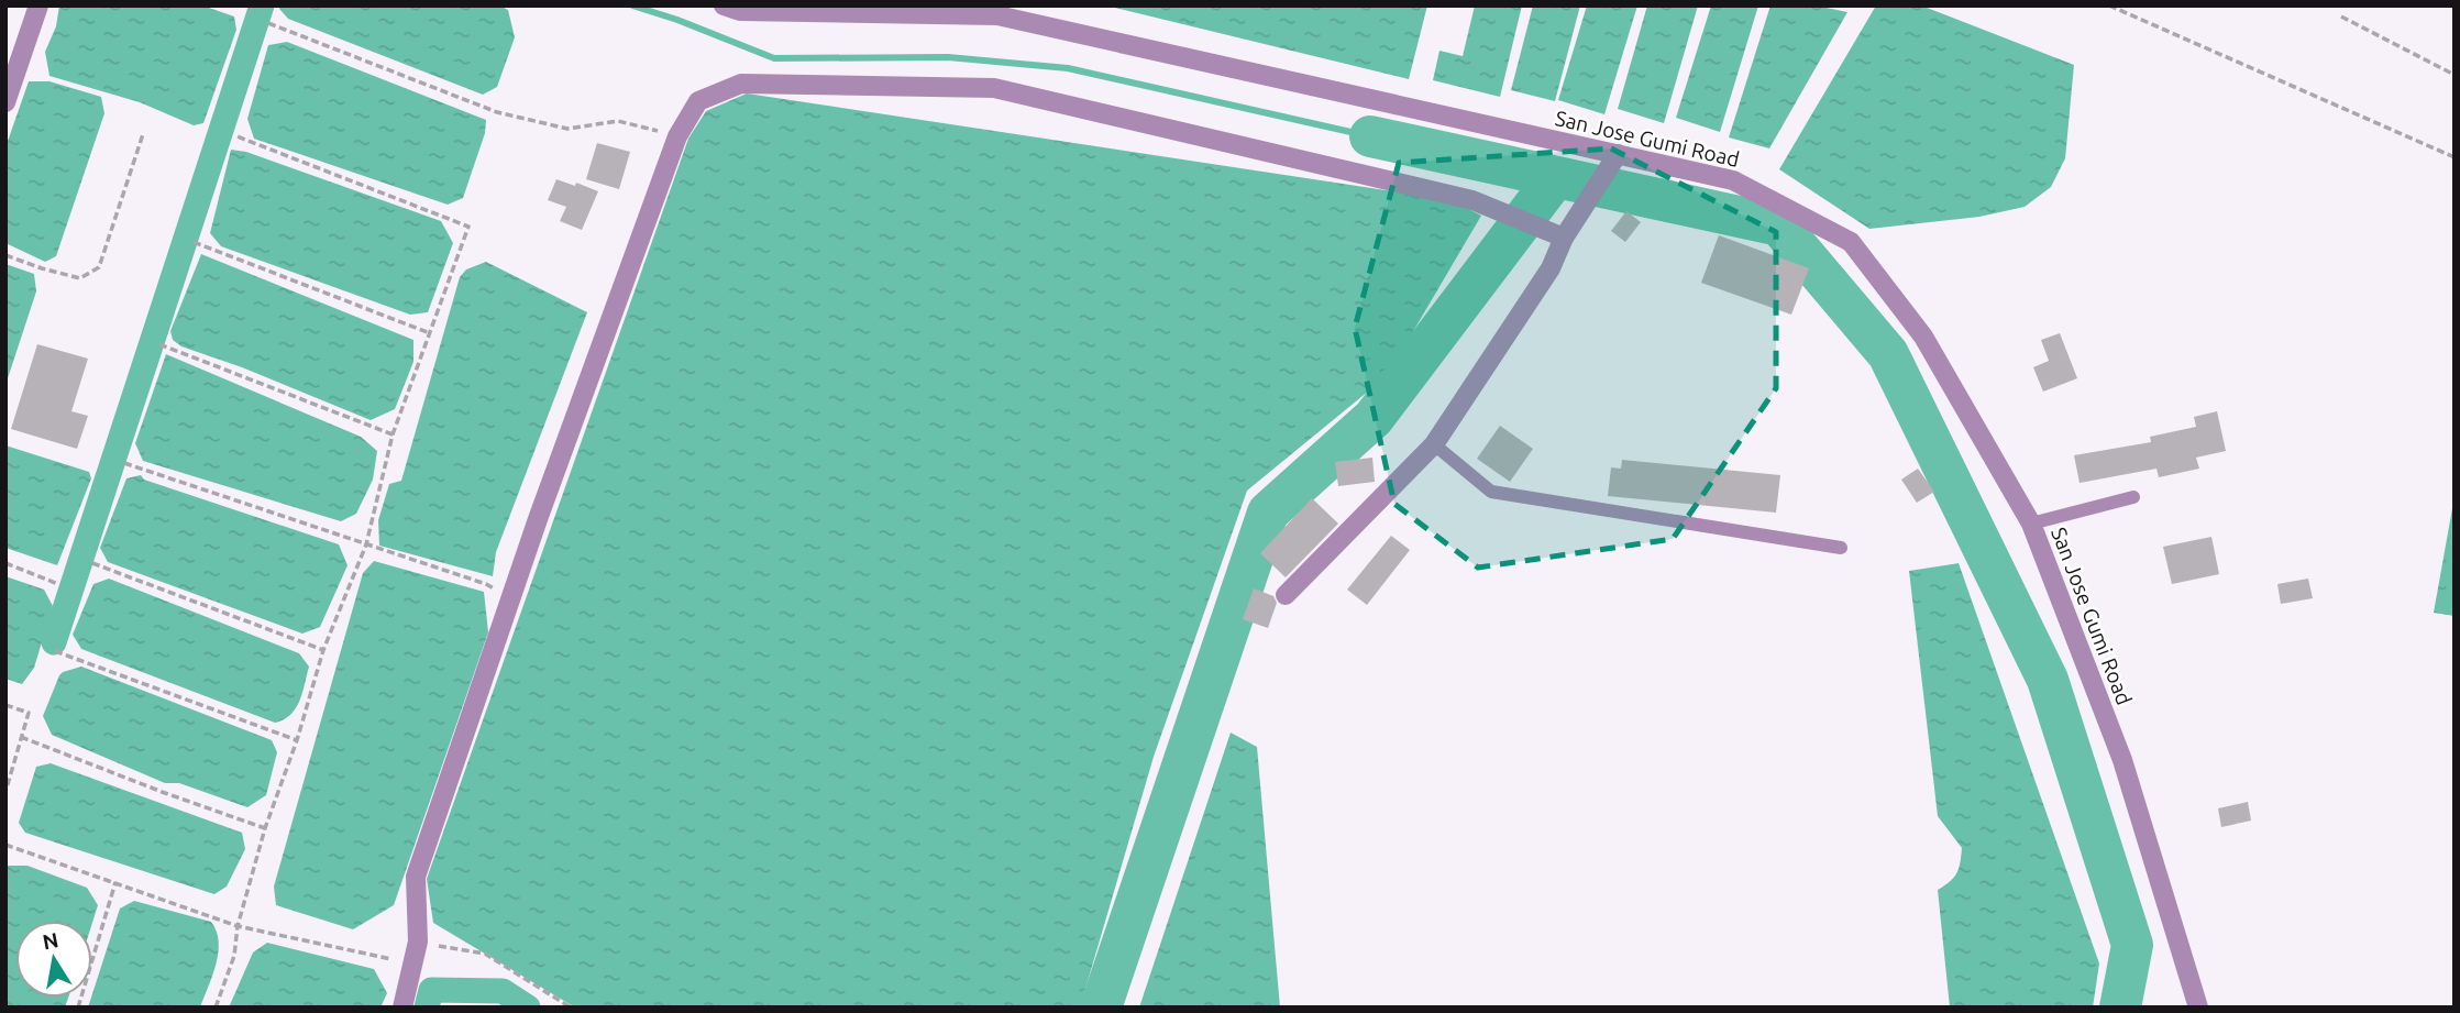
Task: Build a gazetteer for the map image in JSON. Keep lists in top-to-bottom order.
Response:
{
  "streets": {
    "street": ["San Jose Gumi Road"]
  },
  "north": "top"
}
